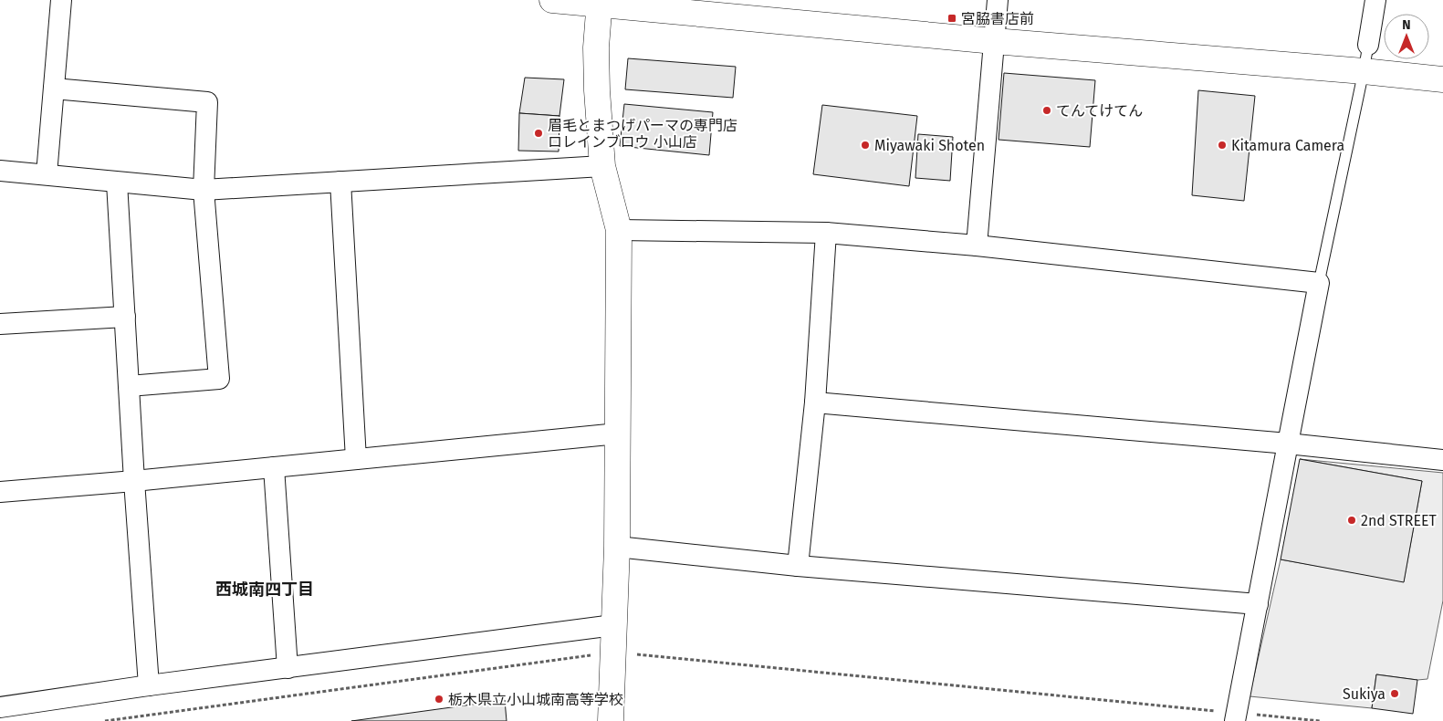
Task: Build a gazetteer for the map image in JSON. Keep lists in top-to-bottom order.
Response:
{
  "districts": ["西城南四丁目"],
  "places": {
    "transit": ["宮脇書店前"],
    "other": [
      "てんてけてん",
      "眉毛とまつげパーマの専門店 ロレインブロウ 小山店",
      "Miyawaki Shoten",
      "Kitamura Camera",
      "2nd STREET",
      "Sukiya",
      "栃木県立小山城南高等学校"
    ]
  },
  "north": "top"
}
